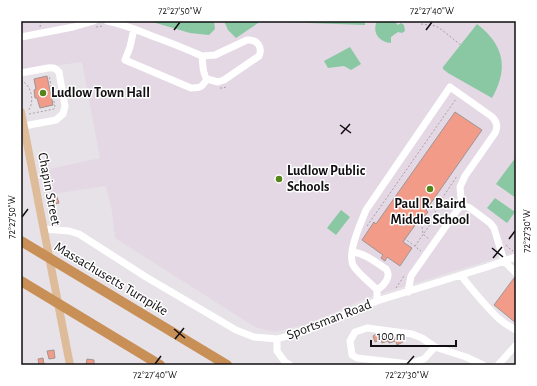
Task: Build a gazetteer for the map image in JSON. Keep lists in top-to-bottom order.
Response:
{
  "streets": {
    "highway": ["Massachusetts Turnpike"],
    "main road": ["Chapin Street"],
    "street": ["Sportsman Road"]
  },
  "crossings": [
    ["Chapin Street", "Sportsman Road"]
  ],
  "places": ["Ludlow Town Hall", "Ludlow Public Schools", "Paul R. Baird Middle School"],
  "scale_bar": "100 m",
  "coordinates": ["72°27'50\"W", "72°27'40\"W", "72°27'30\"W"]
}
